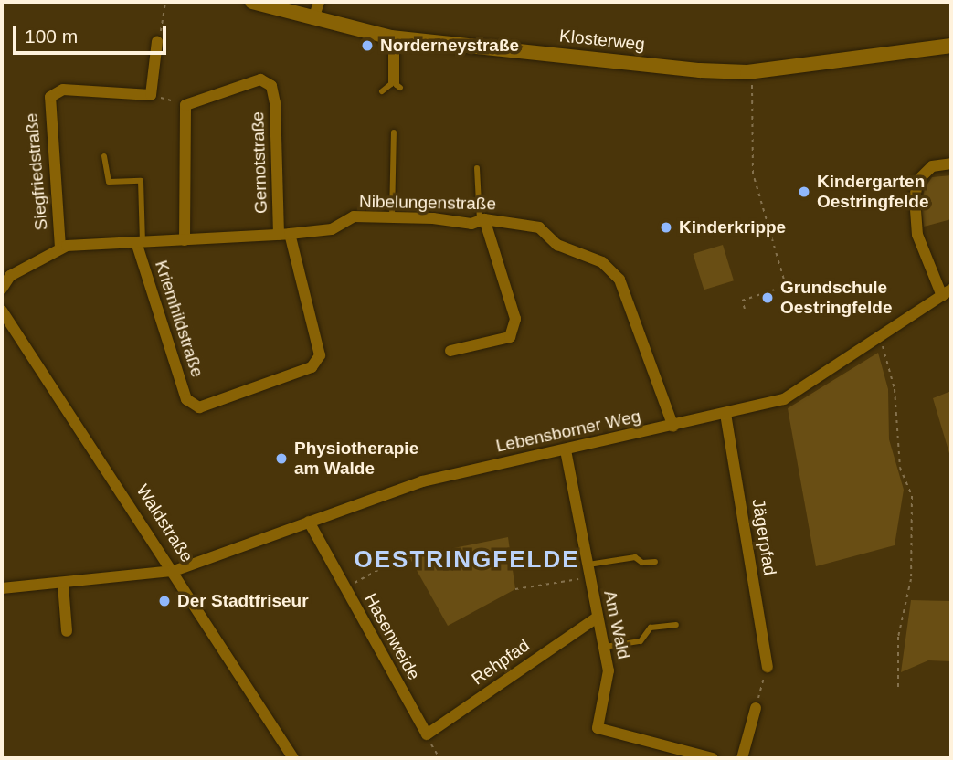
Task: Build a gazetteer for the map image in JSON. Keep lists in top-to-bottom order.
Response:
{
  "streets": {
    "street": [
      "Klosterweg",
      "Gernotstraße",
      "Siegfriedstraße",
      "Nibelungenstraße",
      "Kriemhildstraße",
      "Lebensborner Weg",
      "Waldstraße",
      "Jägerpfad",
      "Am Wald",
      "Hasenweide",
      "Rehpfad"
    ]
  },
  "crossings": [
    ["Gernotstraße", "Nibelungenstraße"],
    ["Gernotstraße", "Kriemhildstraße"],
    ["Siegfriedstraße", "Nibelungenstraße"],
    ["Nibelungenstraße", "Kriemhildstraße"],
    ["Nibelungenstraße", "Lebensborner Weg"],
    ["Lebensborner Weg", "Waldstraße"],
    ["Lebensborner Weg", "Jägerpfad"],
    ["Lebensborner Weg", "Am Wald"],
    ["Lebensborner Weg", "Hasenweide"],
    ["Am Wald", "Rehpfad"],
    ["Hasenweide", "Rehpfad"]
  ],
  "districts": ["OESTRINGFELDE"],
  "places": [
    "Norderneystraße",
    "Kindergarten Oestringfelde",
    "Kinderkrippe",
    "Grundschule Oestringfelde",
    "Physiotherapie am Walde",
    "Der Stadtfriseur"
  ],
  "scale_bar": "100 m"
}
